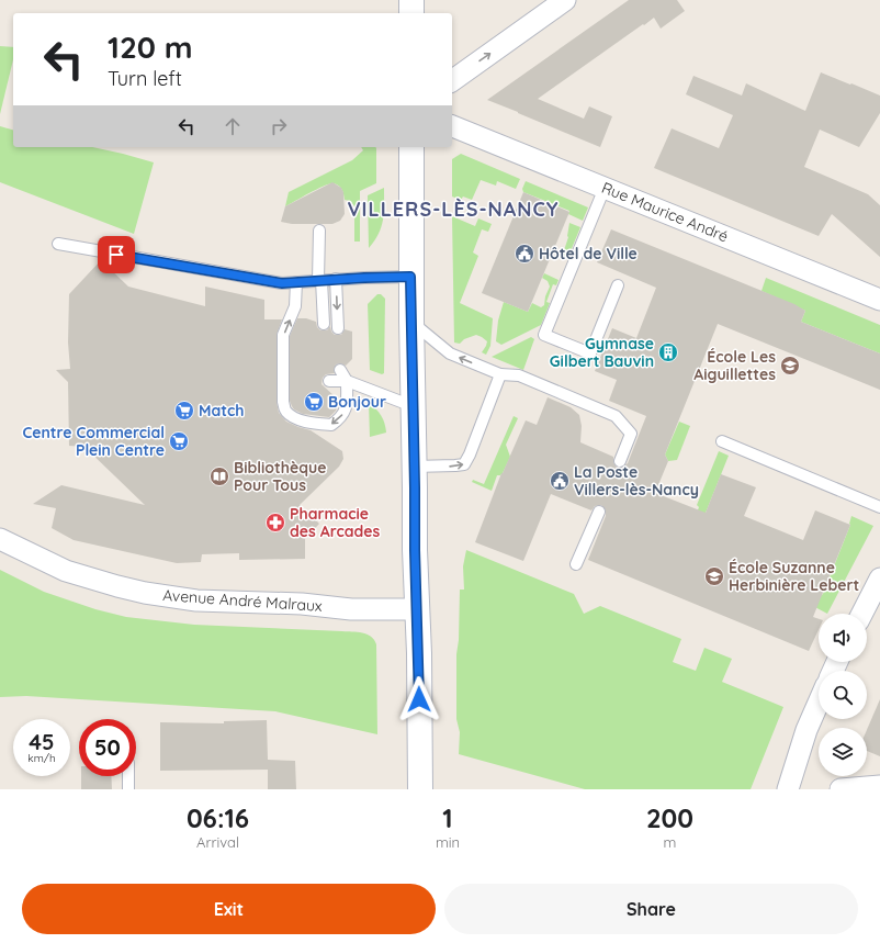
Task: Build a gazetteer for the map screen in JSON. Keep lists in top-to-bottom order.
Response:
{
  "streets": {
    "street": ["Rue Maurice André", "Avenue André Malraux"]
  },
  "districts": ["VILLERS-LÈS-NANCY"],
  "places": {
    "public building": ["Hôtel de Ville", "La Poste Villers-lès-Nancy"],
    "building": ["Gymnase Gilbert Bauvin"],
    "school or university": ["École Les Aiguillettes", "École Suzanne Herbinière Lebert"],
    "supermarket": ["Bonjour", "Match", "Centre Commercial Plein Centre"],
    "library": ["Bibliothèque Pour Tous"],
    "pharmacy": ["Pharmacie des Arcades"]
  },
  "page": {
    "turn": ["120 m", "Turn left"],
    "speed": "45 km/h",
    "limit": "50",
    "eta": [
      "06:16",
      "Arrival",
      "1",
      "min",
      "200",
      "m"
    ],
    "buttons": ["Exit", "Share"]
  }
}
